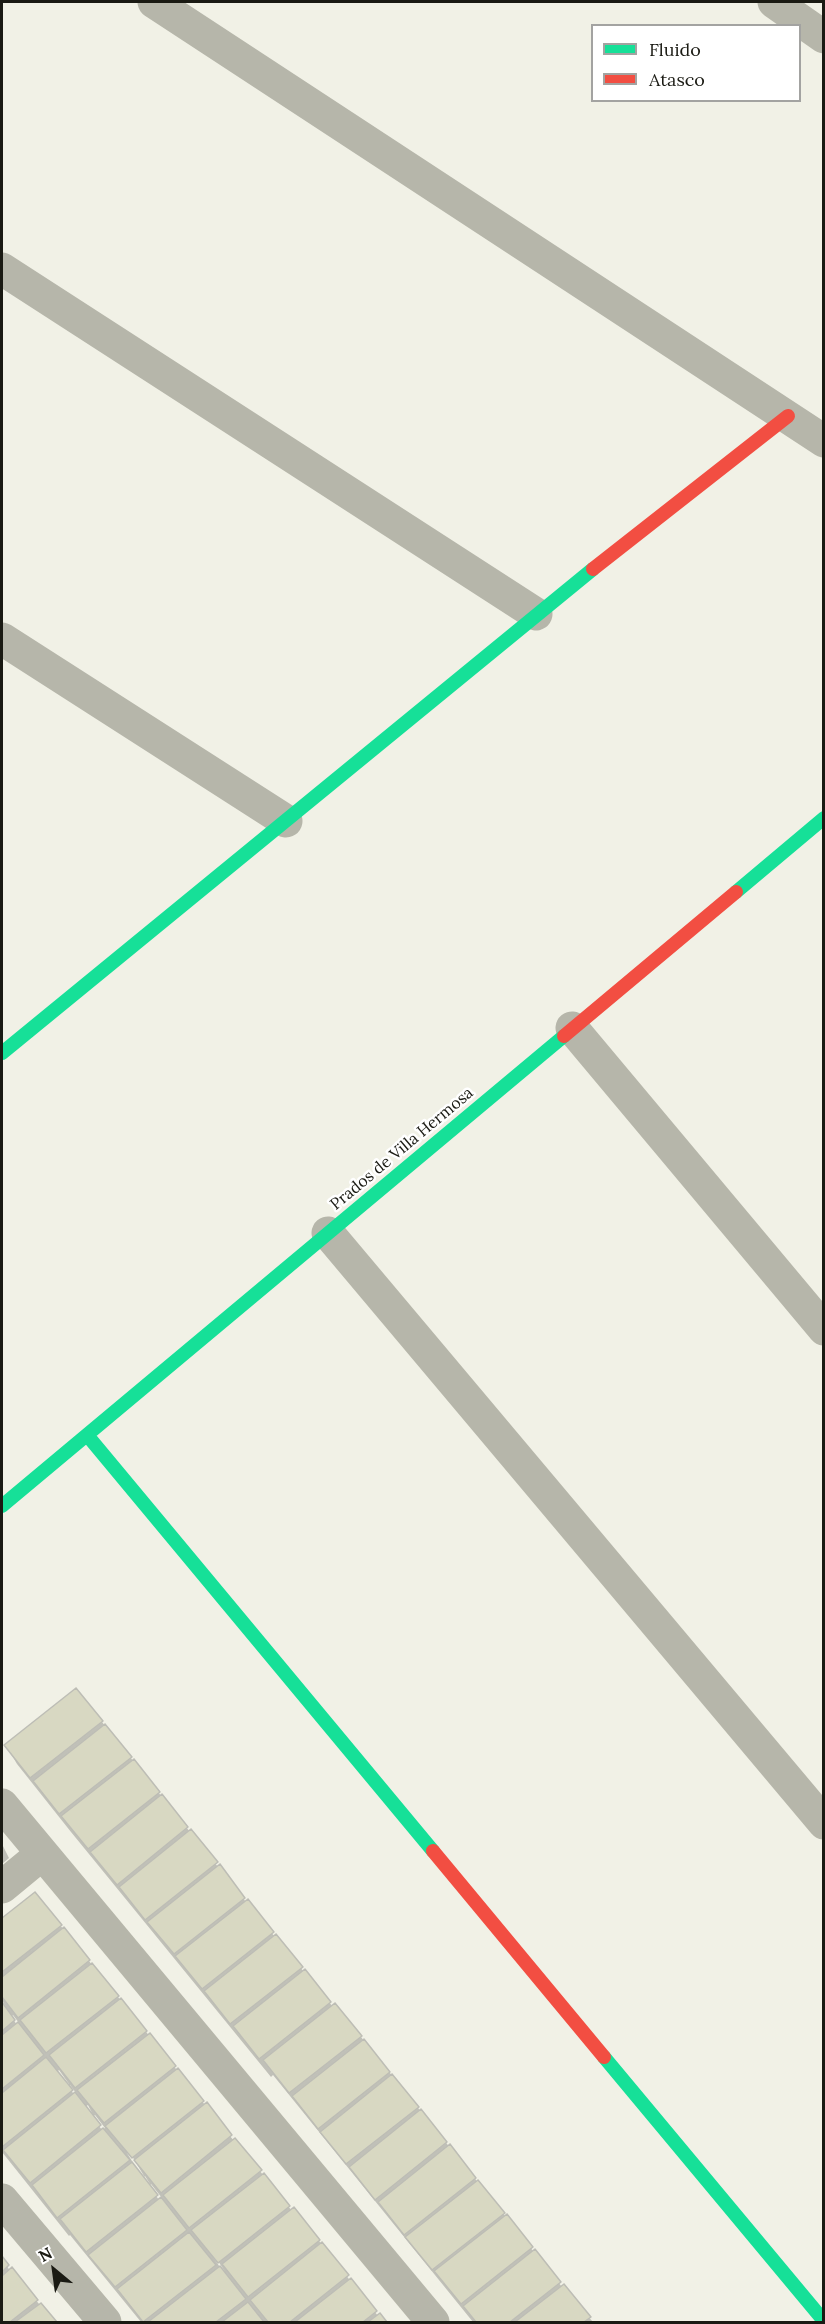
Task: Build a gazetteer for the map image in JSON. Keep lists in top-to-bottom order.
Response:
{
  "streets": {
    "street": ["Prados de Villa Hermosa"]
  },
  "legend": ["Fluido", "Atasco"],
  "north": "top left"
}
